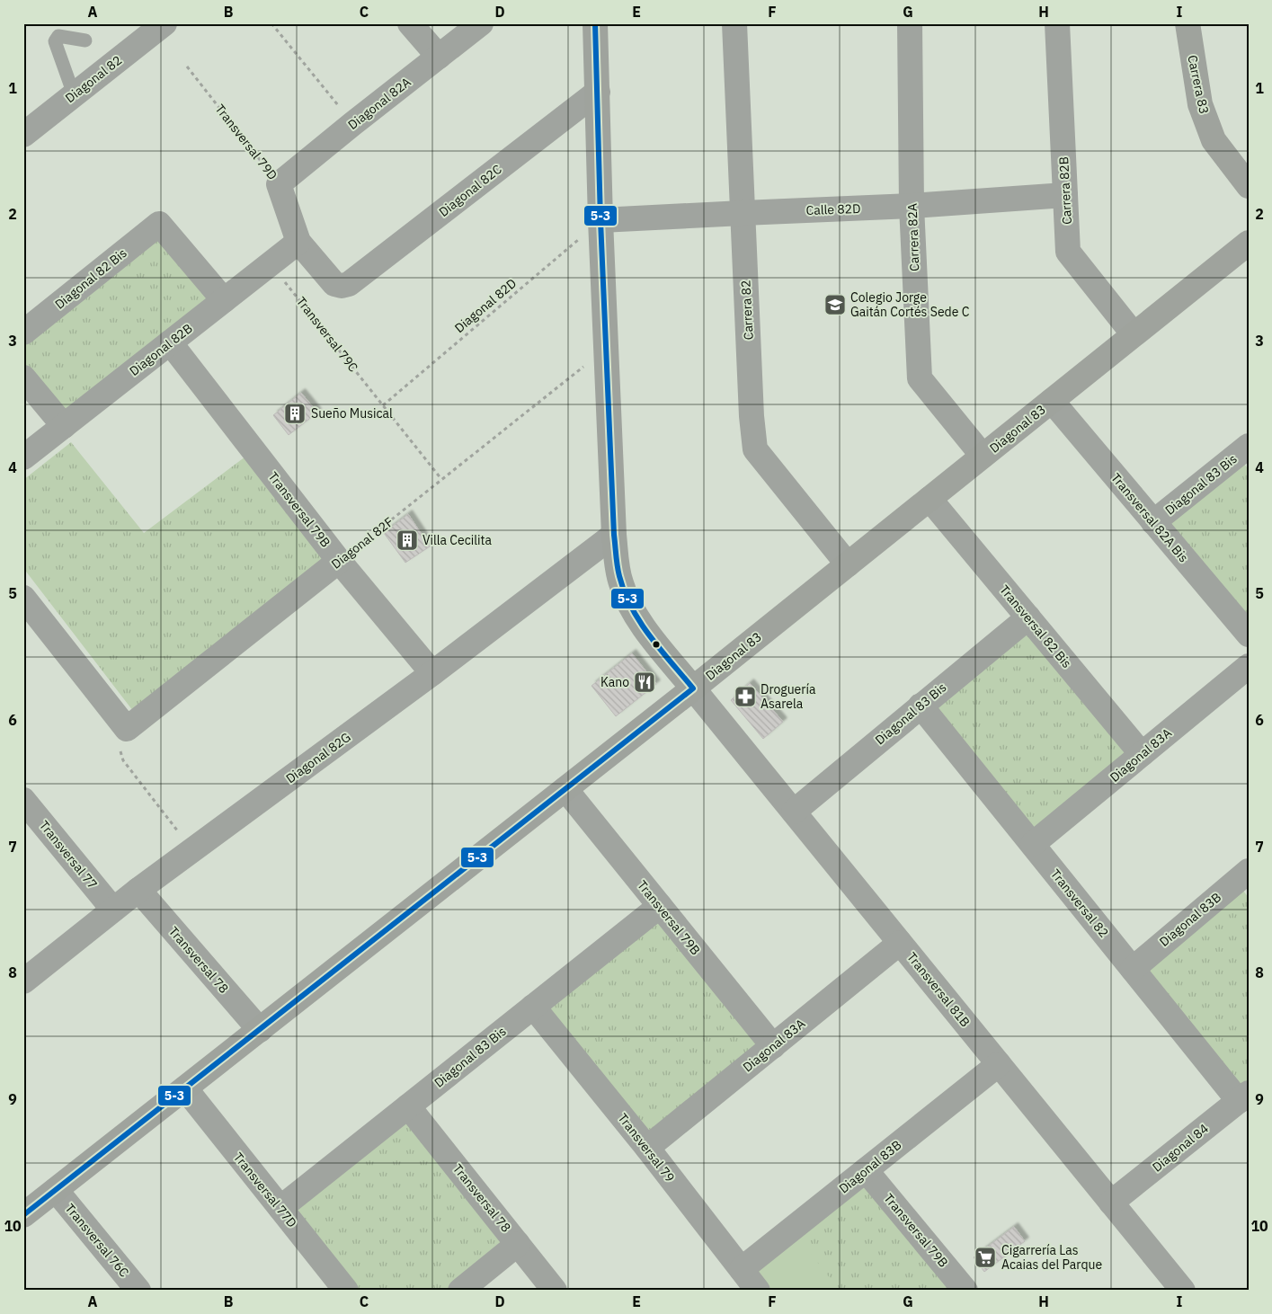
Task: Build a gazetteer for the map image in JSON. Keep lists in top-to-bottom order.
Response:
{
  "streets": {
    "street": [
      "Diagonal 82",
      "Carrera 83",
      "Diagonal 82A",
      "Transversal 79D",
      "Diagonal 82C",
      "Carrera 82B",
      "Calle 82D",
      "Carrera 82A",
      "Diagonal 82 Bis",
      "Carrera 82",
      "Diagonal 82B",
      "Diagonal 83",
      "Diagonal 83 Bis",
      "Transversal 79B",
      "Transversal 82A Bis",
      "Diagonal 82F",
      "Transversal 82 Bis",
      "Diagonal 83A",
      "Diagonal 82G",
      "Transversal 77",
      "Transversal 82",
      "Diagonal 83B",
      "Transversal 78",
      "Transversal 81B",
      "Transversal 79",
      "Diagonal 84",
      "Transversal 77D",
      "Transversal 76C"
    ],
    "path": ["Diagonal 82D", "Transversal 79C"]
  },
  "crossings": [
    ["Diagonal 82A", "Transversal 79D"],
    ["Transversal 79D", "Diagonal 82C"],
    ["Transversal 79D", "Diagonal 82B"],
    ["Carrera 82B", "Calle 82D"],
    ["Carrera 82B", "Diagonal 83"],
    ["Calle 82D", "Carrera 82A"],
    ["Calle 82D", "Diagonal 82D"],
    ["Calle 82D", "Carrera 82"],
    ["Carrera 82A", "Diagonal 83"],
    ["Diagonal 82 Bis", "Diagonal 82B"],
    ["Diagonal 82D", "Transversal 79C"],
    ["Carrera 82", "Diagonal 83"],
    ["Transversal 79C", "Diagonal 82B"],
    ["Transversal 79C", "Diagonal 82F"],
    ["Diagonal 82B", "Transversal 79B"],
    ["Diagonal 83", "Transversal 79B"],
    ["Diagonal 83", "Transversal 82A Bis"],
    ["Diagonal 83", "Transversal 82 Bis"],
    ["Diagonal 83", "Transversal 78"],
    ["Diagonal 83", "Transversal 81B"],
    ["Diagonal 83", "Transversal 77D"],
    ["Diagonal 83", "Transversal 76C"],
    ["Diagonal 83 Bis", "Transversal 79B"],
    ["Diagonal 83 Bis", "Transversal 82A Bis"],
    ["Diagonal 83 Bis", "Transversal 82 Bis"],
    ["Diagonal 83 Bis", "Transversal 82"],
    ["Diagonal 83 Bis", "Transversal 78"],
    ["Diagonal 83 Bis", "Transversal 81B"],
    ["Diagonal 83 Bis", "Transversal 79"],
    ["Diagonal 83 Bis", "Transversal 77D"],
    ["Transversal 79B", "Diagonal 82F"],
    ["Transversal 79B", "Diagonal 83A"],
    ["Transversal 79B", "Diagonal 82G"],
    ["Transversal 79B", "Diagonal 83B"],
    ["Transversal 82 Bis", "Diagonal 83A"],
    ["Diagonal 83A", "Transversal 82"],
    ["Diagonal 83A", "Transversal 81B"],
    ["Diagonal 83A", "Transversal 79"],
    ["Diagonal 82G", "Transversal 77"],
    ["Diagonal 82G", "Transversal 78"],
    ["Transversal 82", "Diagonal 83B"],
    ["Transversal 82", "Diagonal 84"],
    ["Diagonal 83B", "Transversal 81B"],
    ["Diagonal 83B", "Transversal 79"],
    ["Transversal 81B", "Diagonal 84"]
  ],
  "places": {
    "school or university": ["Colegio Jorge Gaitán Cortés Sede C"],
    "building": ["Sueño Musical", "Villa Cecilita"],
    "restaurant": ["Kano"],
    "pharmacy": ["Droguería Asarela"],
    "supermarket": ["Cigarrería Las Acaias del Parque"]
  },
  "lines": ["transit line 5-3"],
  "grid": {
    "columns": [
      "A",
      "B",
      "C",
      "D",
      "E",
      "F",
      "G",
      "H",
      "I"
    ],
    "rows": [
      "1",
      "2",
      "3",
      "4",
      "5",
      "6",
      "7",
      "8",
      "9",
      "10"
    ]
  }
}
